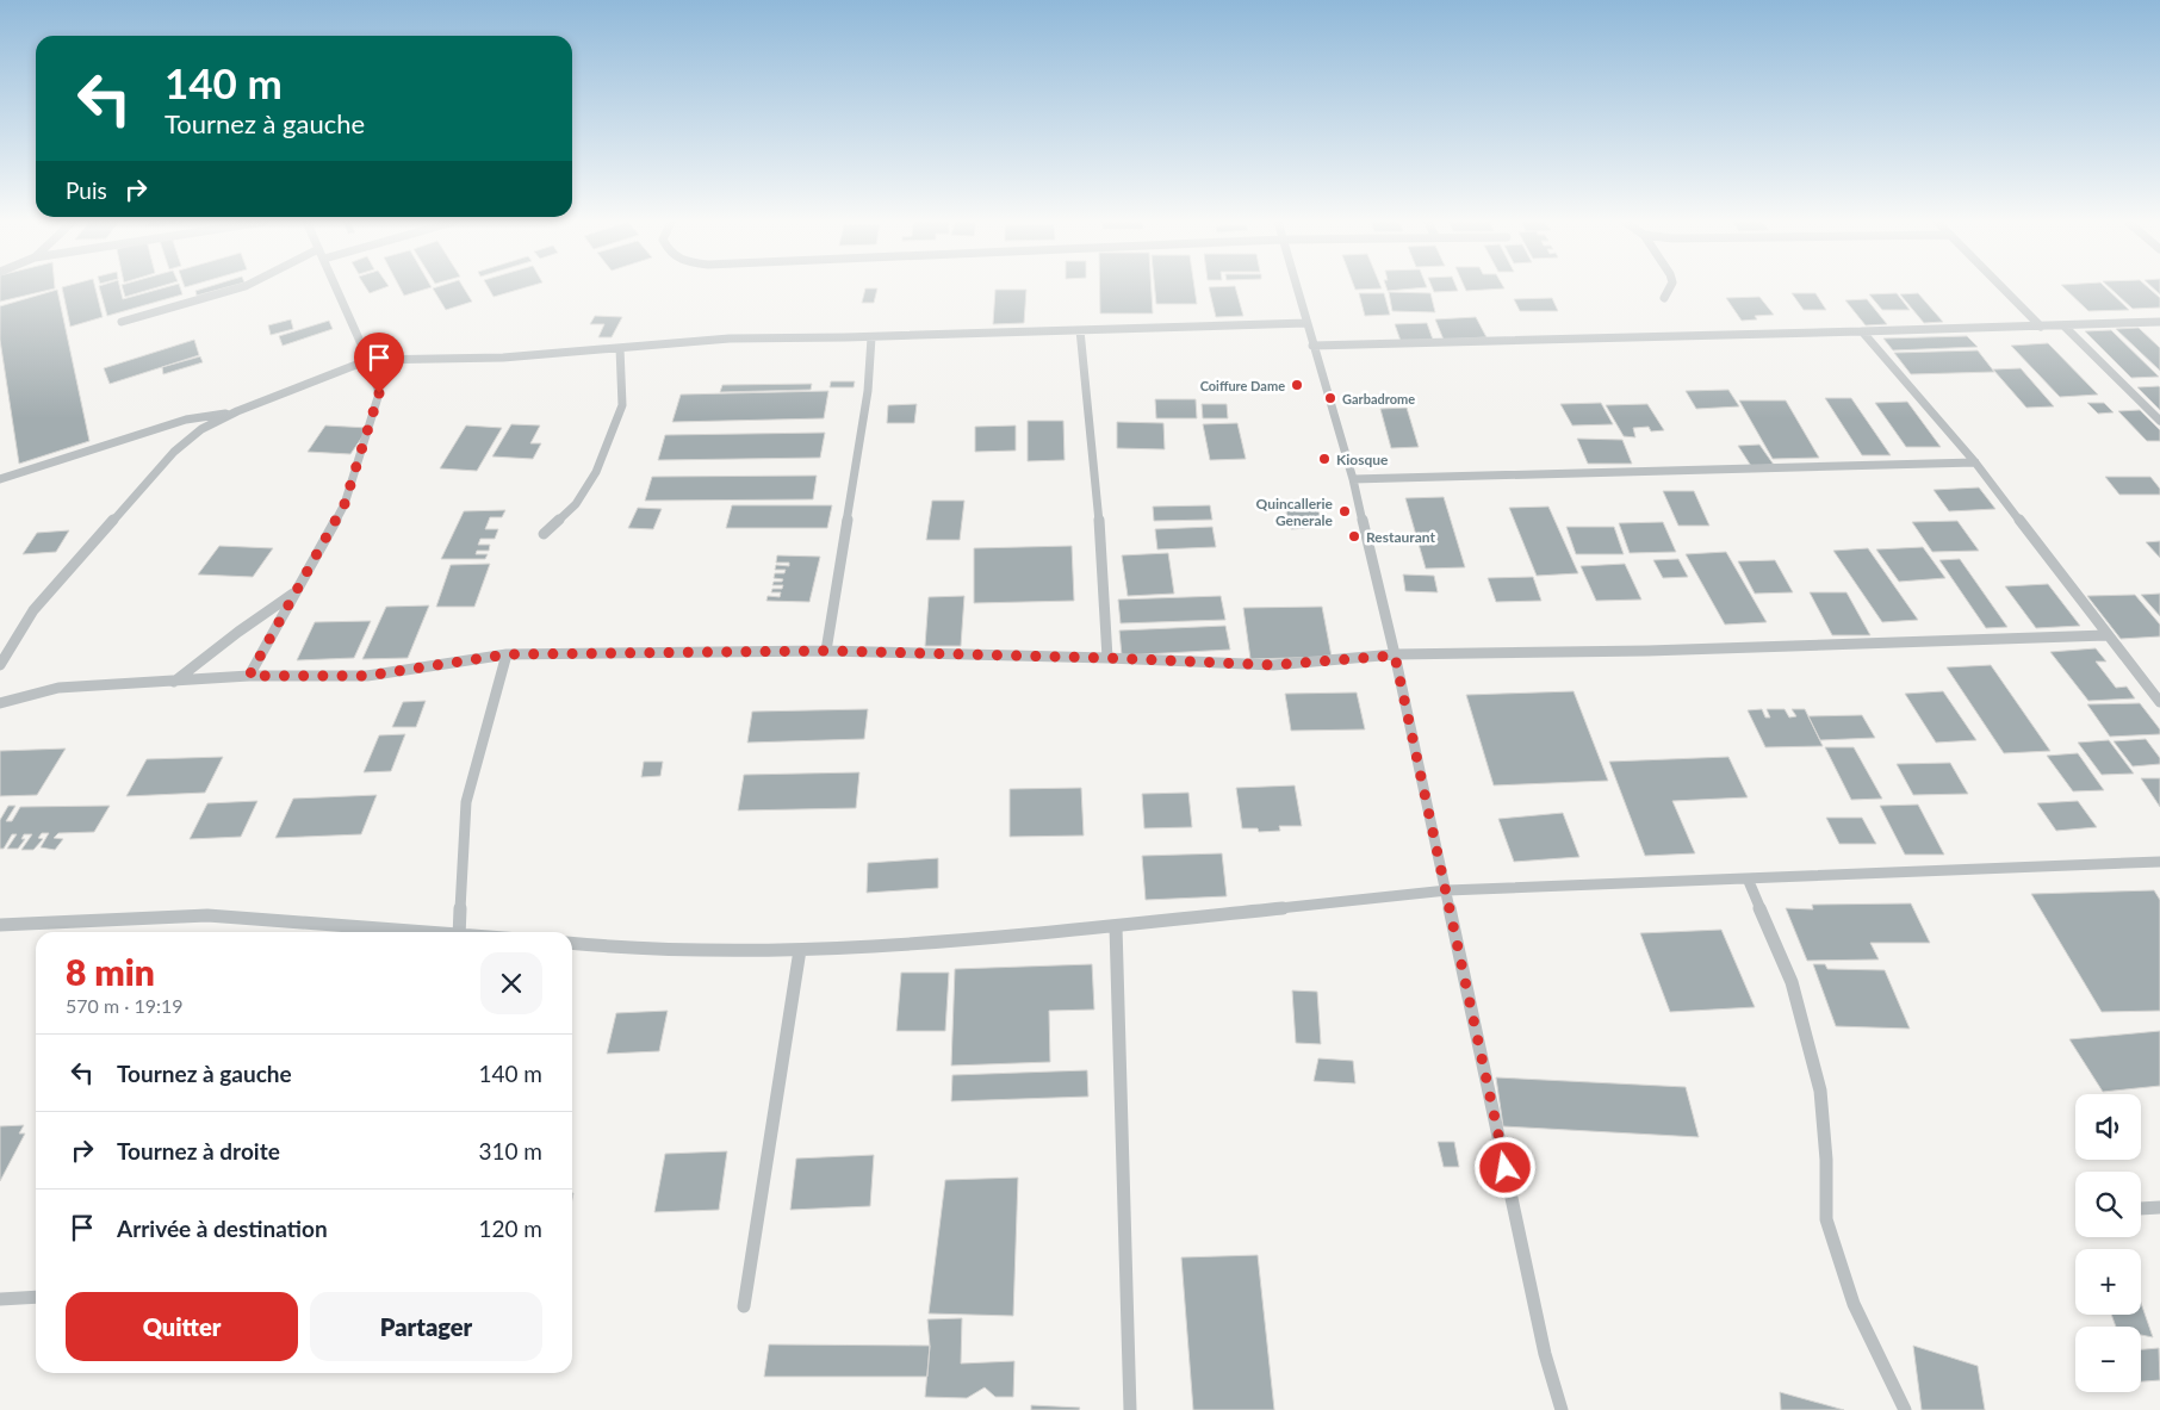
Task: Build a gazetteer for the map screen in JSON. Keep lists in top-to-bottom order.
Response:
{
  "places": [
    "Coiffure Dame",
    "Garbadrome",
    "Kiosque",
    "Quincallerie Generale",
    "Restaurant"
  ],
  "page": {
    "turn": ["140 m", "Tournez à gauche"],
    "then": "Puis",
    "heading": ["8 min", "570 m · 19:19"],
    "list": [
      {
        "name": "Tournez à gauche",
        "value": "140 m"
      },
      {
        "name": "Tournez à droite",
        "value": "310 m"
      },
      {
        "name": "Arrivée à destination",
        "value": "120 m"
      }
    ],
    "map_buttons": ["+", "−"],
    "buttons": ["Quitter", "Partager"]
  }
}
